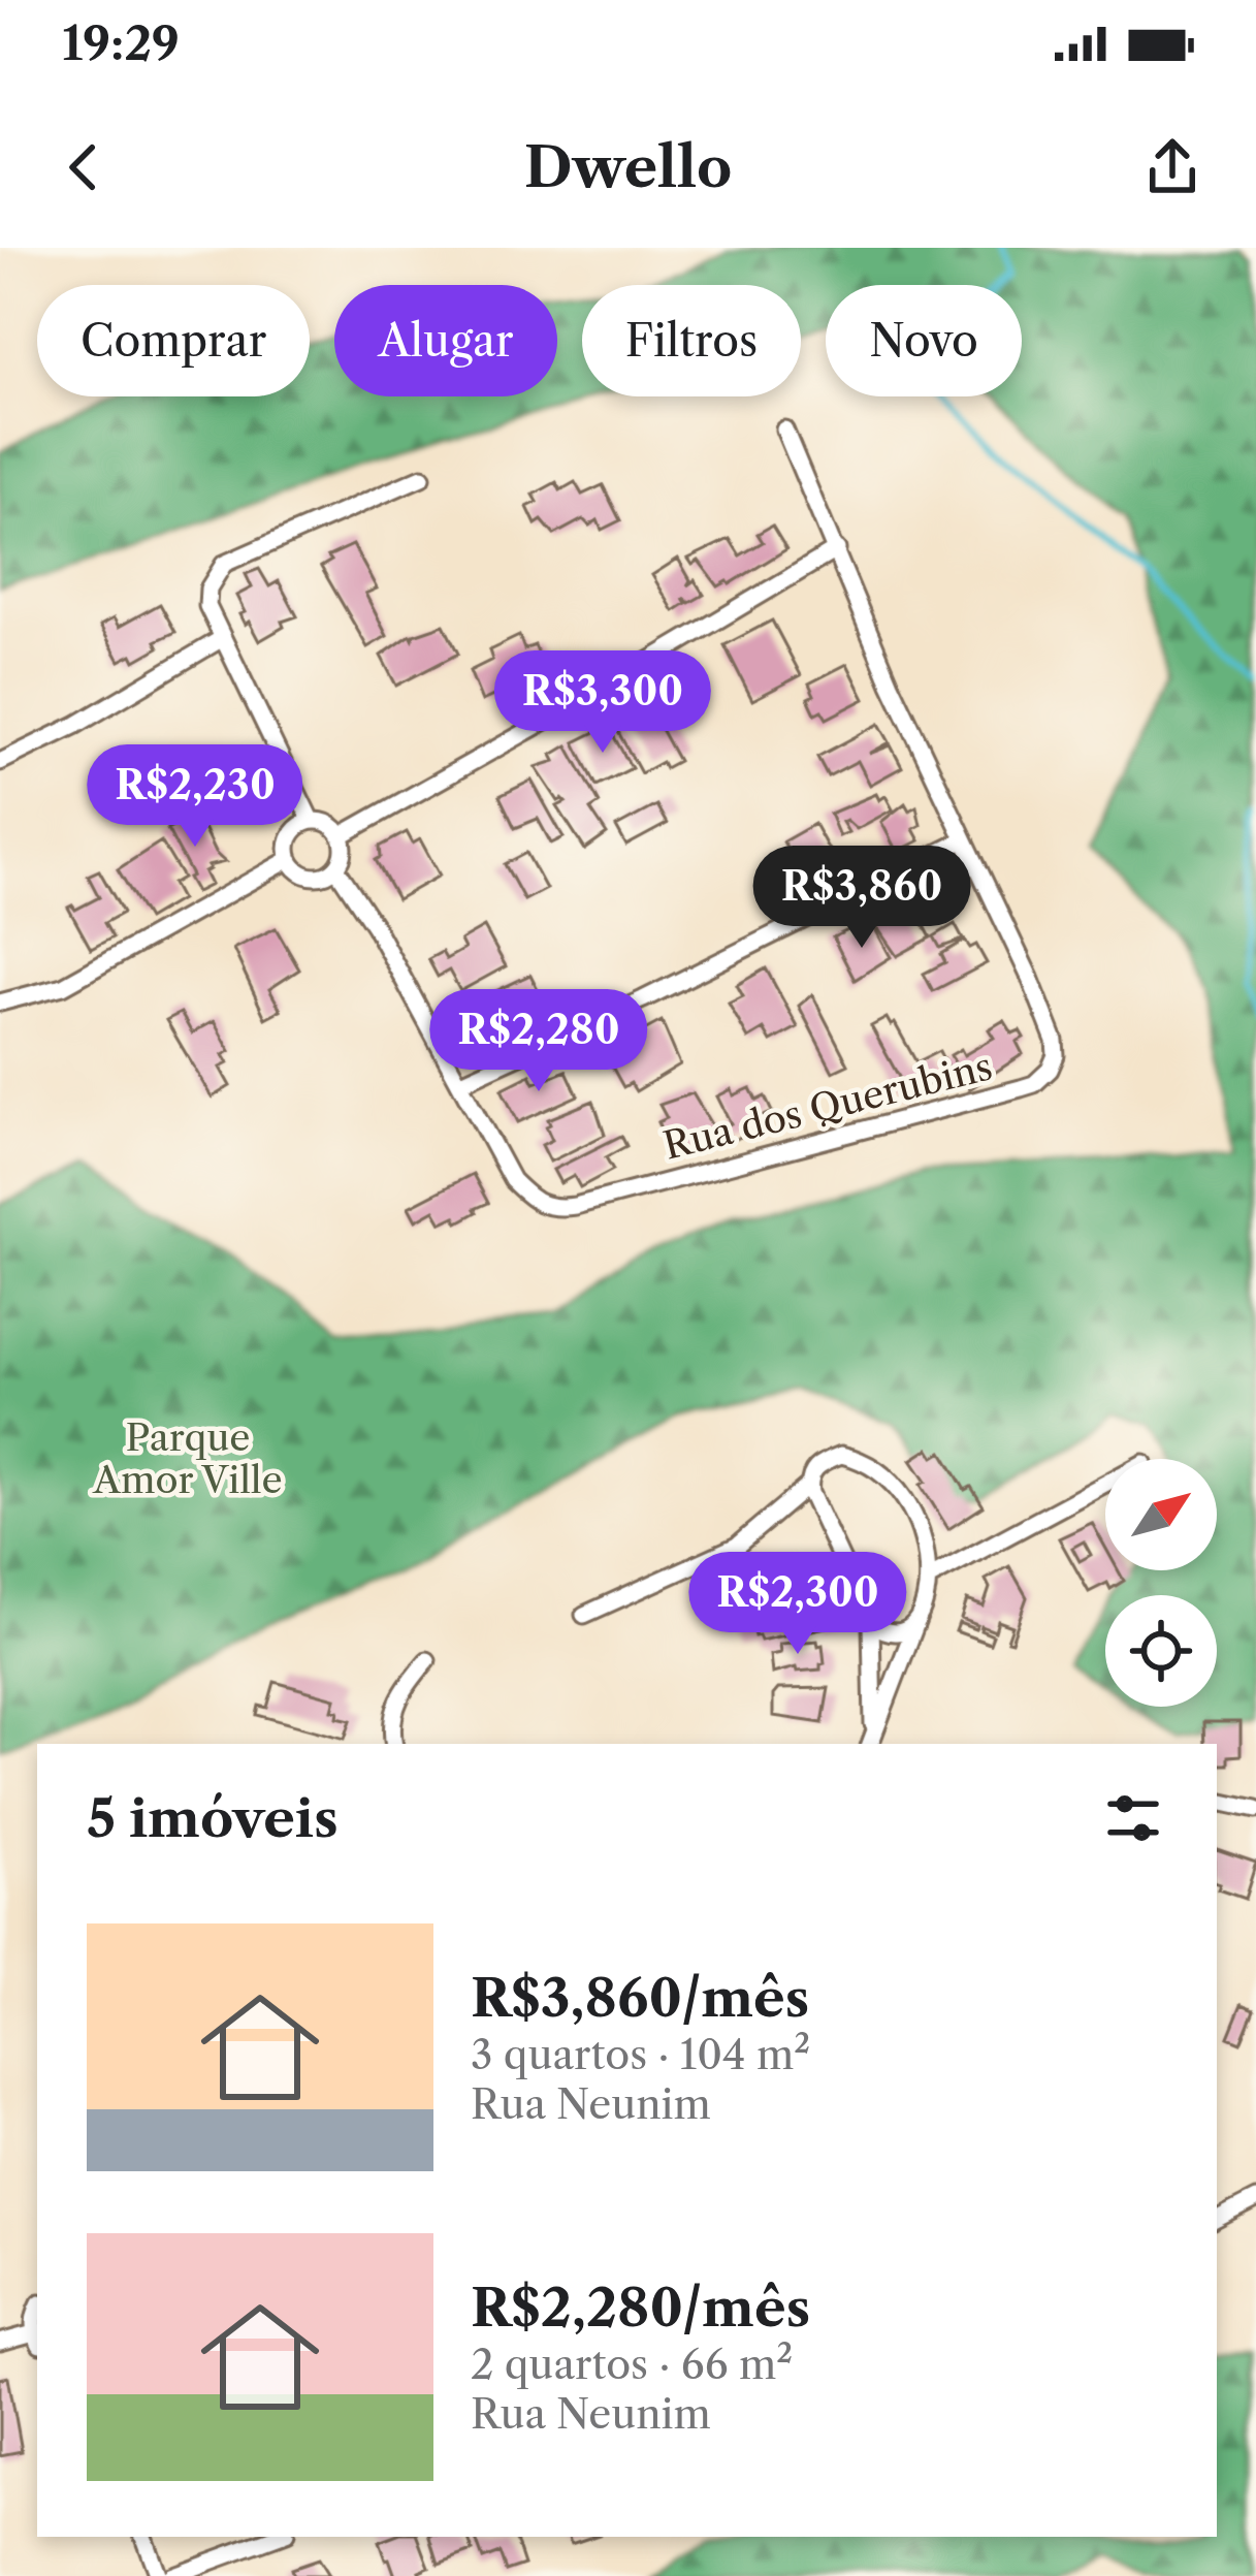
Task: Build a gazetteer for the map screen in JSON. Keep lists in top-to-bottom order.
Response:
{
  "streets": {
    "street": ["Rua dos Querubins"]
  },
  "parks": ["Parque Amor Ville"],
  "north": "top right",
  "page": {
    "status": "19:29",
    "header": "Dwello",
    "chip": [
      "Comprar",
      "Alugar",
      "Filtros",
      "Novo"
    ],
    "price": [
      "R$3,300",
      "R$2,230",
      "R$3,860",
      "R$2,280",
      "R$2,300"
    ],
    "heading": "5 imóveis",
    "list": [
      {
        "name": "R$3,860/mês",
        "note": "3 quartos · 104 m² · Rua Neunim"
      },
      {
        "name": "R$2,280/mês",
        "note": "2 quartos · 66 m² · Rua Neunim"
      }
    ]
  }
}
